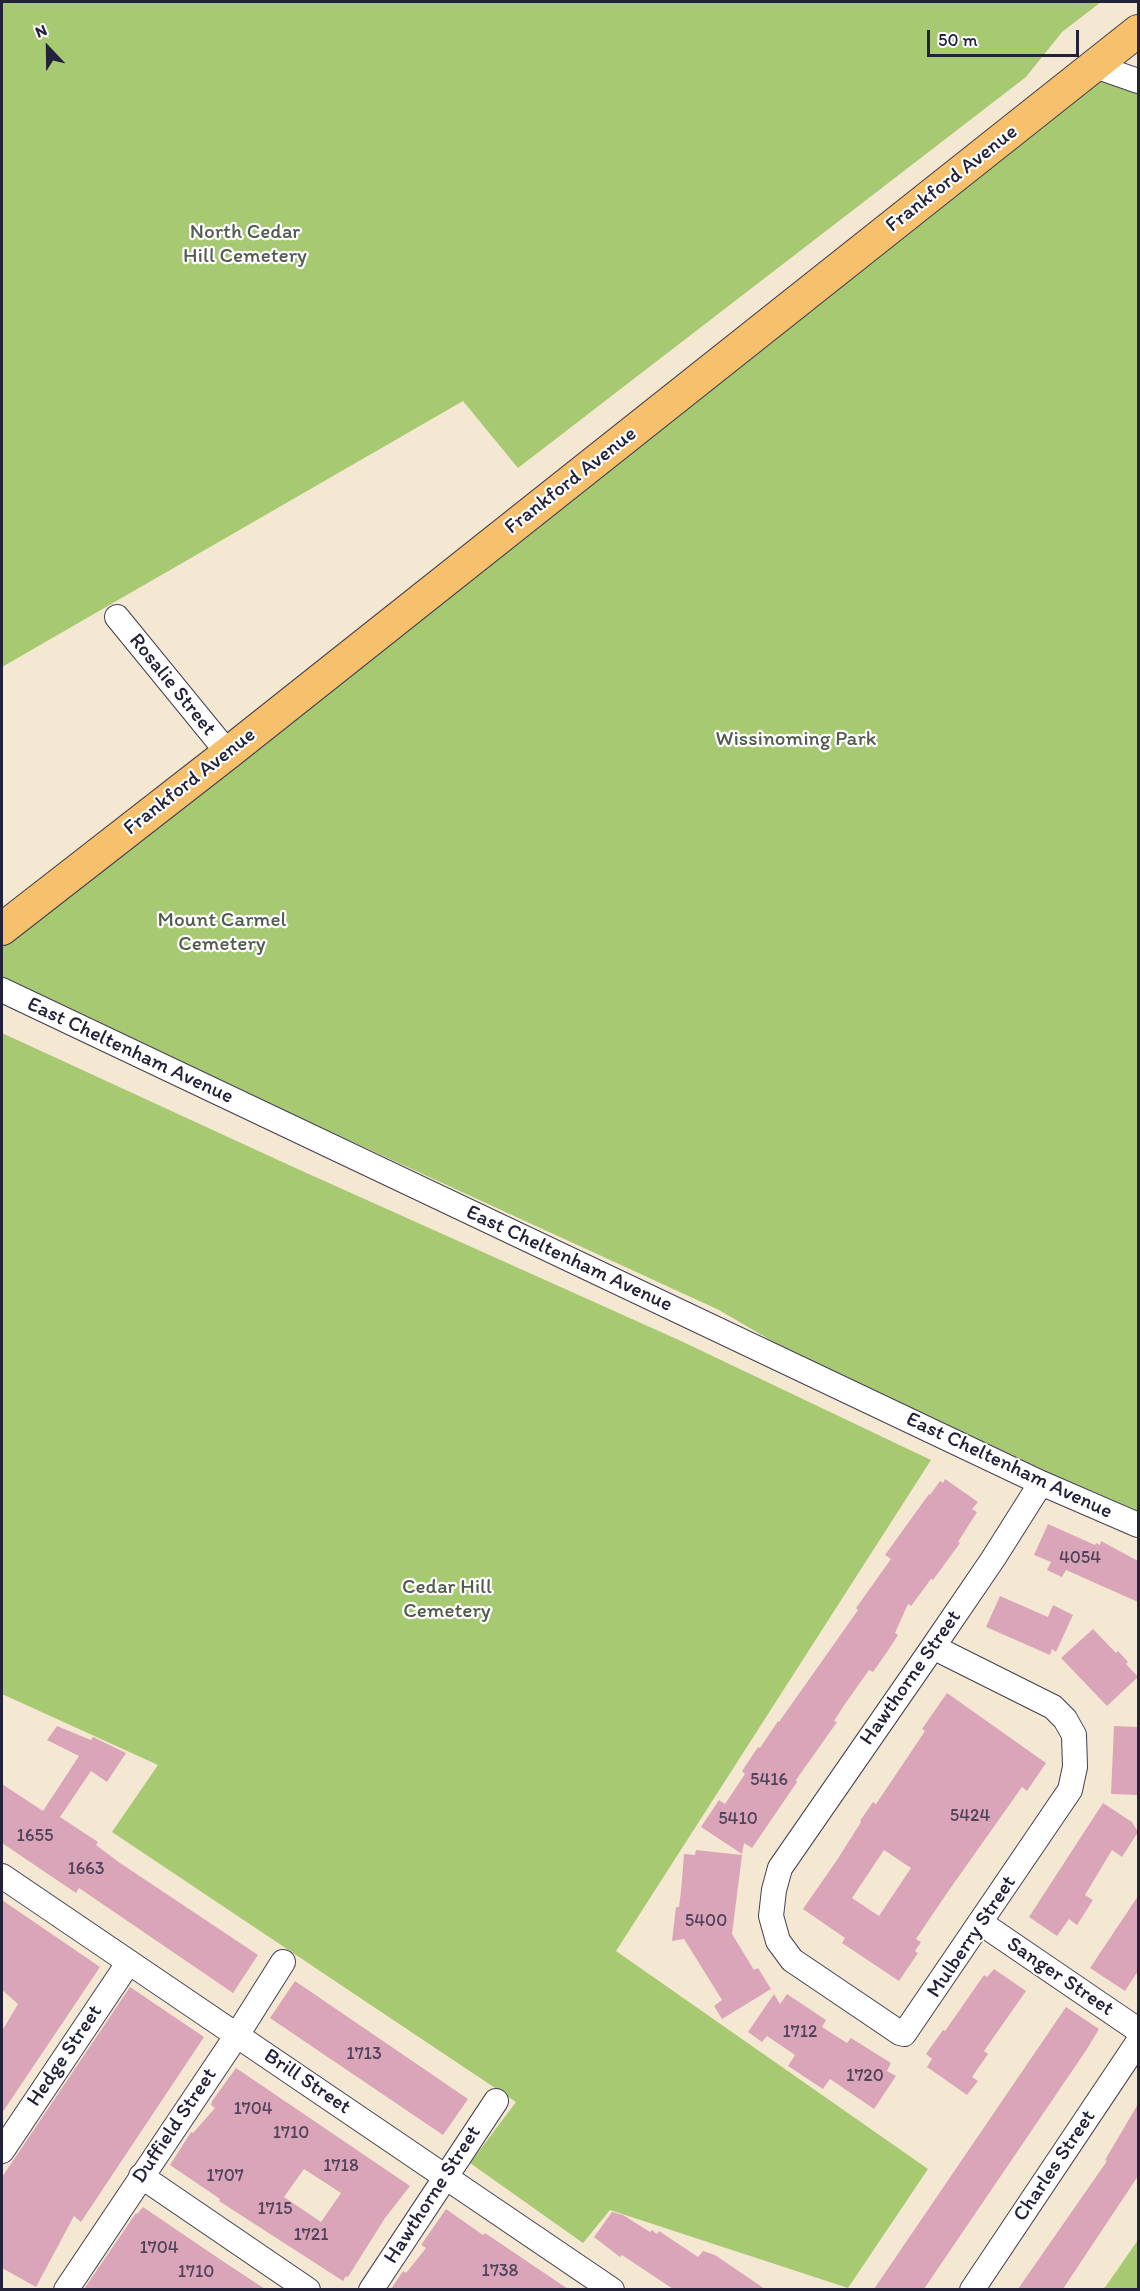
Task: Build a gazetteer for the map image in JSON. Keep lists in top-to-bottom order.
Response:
{
  "streets": {
    "main road": ["Frankford Avenue"],
    "street": [
      "Rosalie Street",
      "East Cheltenham Avenue",
      "Hawthorne Street",
      "Mulberry Street",
      "Sanger Street",
      "Hedge Street",
      "Brill Street",
      "Duffield Street",
      "Charles Street"
    ]
  },
  "crossings": [
    ["Frankford Avenue", "Rosalie Street"],
    ["East Cheltenham Avenue", "Hawthorne Street"],
    ["Hawthorne Street", "Mulberry Street"],
    ["Hawthorne Street", "Brill Street"],
    ["Mulberry Street", "Sanger Street"],
    ["Hedge Street", "Brill Street"],
    ["Brill Street", "Duffield Street"]
  ],
  "parks": [
    "North Cedar Hill Cemetery",
    "Wissinoming Park",
    "Mount Carmel Cemetery",
    "Cedar Hill Cemetery"
  ],
  "house_numbers": [
    "4054",
    "5416",
    "5424",
    "5410",
    "1655",
    "1663",
    "5400",
    "1712",
    "1713",
    "1720",
    "1704",
    "1710",
    "1718",
    "1707",
    "1715",
    "1721",
    "1704",
    "1738",
    "1710"
  ],
  "scale_bar": "50 m",
  "north": "top"
}
